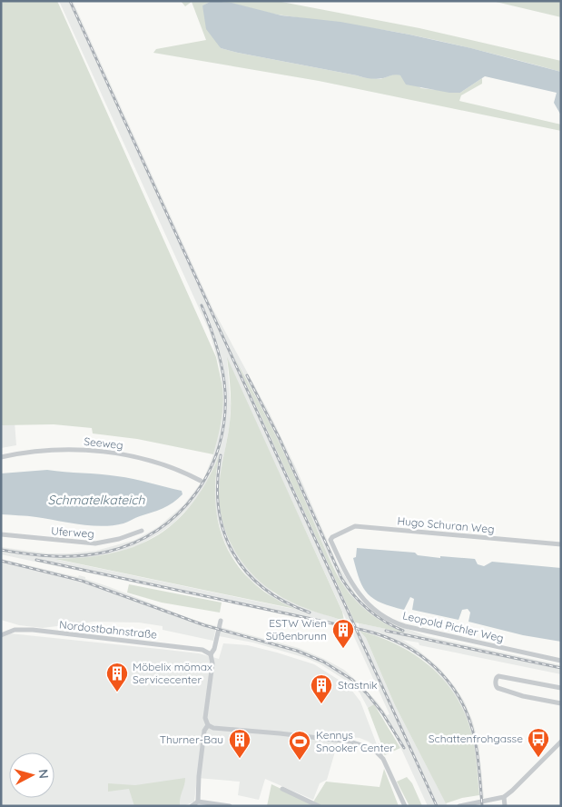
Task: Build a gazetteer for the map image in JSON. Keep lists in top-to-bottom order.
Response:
{
  "streets": {
    "street": [
      "Seeweg",
      "Hugo Schuran Weg",
      "Uferweg",
      "Leopold Pichler Weg",
      "Nordostbahnstraße"
    ]
  },
  "crossings": [
    ["Hugo Schuran Weg", "Leopold Pichler Weg"]
  ],
  "water": ["Schmatelkateich"],
  "places": {
    "building": [
      "ESTW Wien Süßenbrunn",
      "Möbelix mömax Servicecenter",
      "Stastnik",
      "Thurner-Bau"
    ],
    "bus stop": ["Schattenfrohgasse"],
    "sports": ["Kennys Snooker Center"]
  },
  "north": "right"
}
